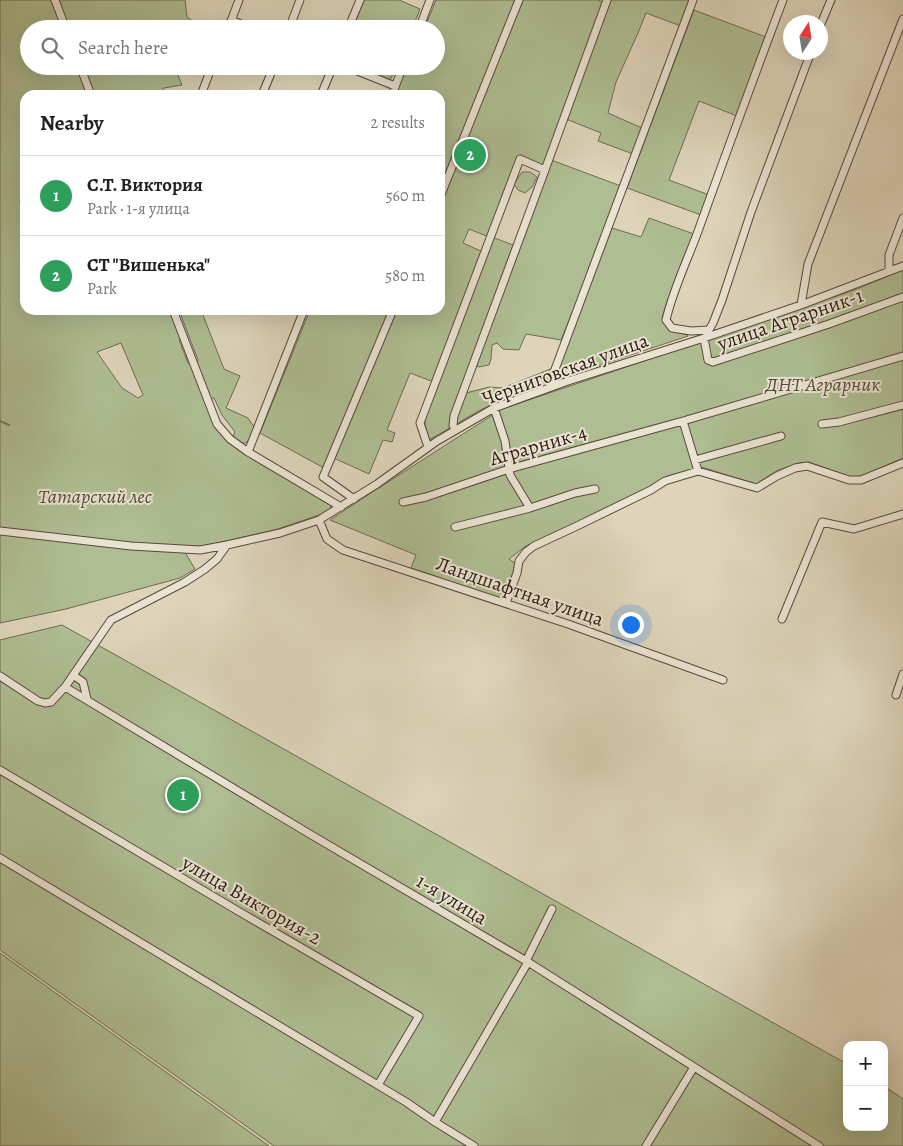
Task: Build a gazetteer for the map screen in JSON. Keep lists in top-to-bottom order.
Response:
{
  "streets": {
    "street": [
      "улица Аграрник-1",
      "Черниговская улица",
      "Аграрник-4",
      "Ландшафтная улица",
      "1-я улица",
      "улица Виктория-2"
    ]
  },
  "crossings": [
    ["улица Аграрник-1", "Черниговская улица"],
    ["Черниговская улица", "Ландшафтная улица"]
  ],
  "parks": ["ДНТ Аграрник", "Татарский лес"],
  "north": "top",
  "page": {
    "search": "Search here",
    "heading": ["Nearby", "2 results"],
    "pins": ["2", "1"],
    "list": [
      {
        "mark": "1",
        "name": "С.Т. Виктория",
        "note": "Park · 1-я улица",
        "value": "560 m"
      },
      {
        "mark": "2",
        "name": "СТ \"Вишенька\"",
        "note": "Park",
        "value": "580 m"
      }
    ],
    "map_buttons": ["+", "−"]
  }
}
